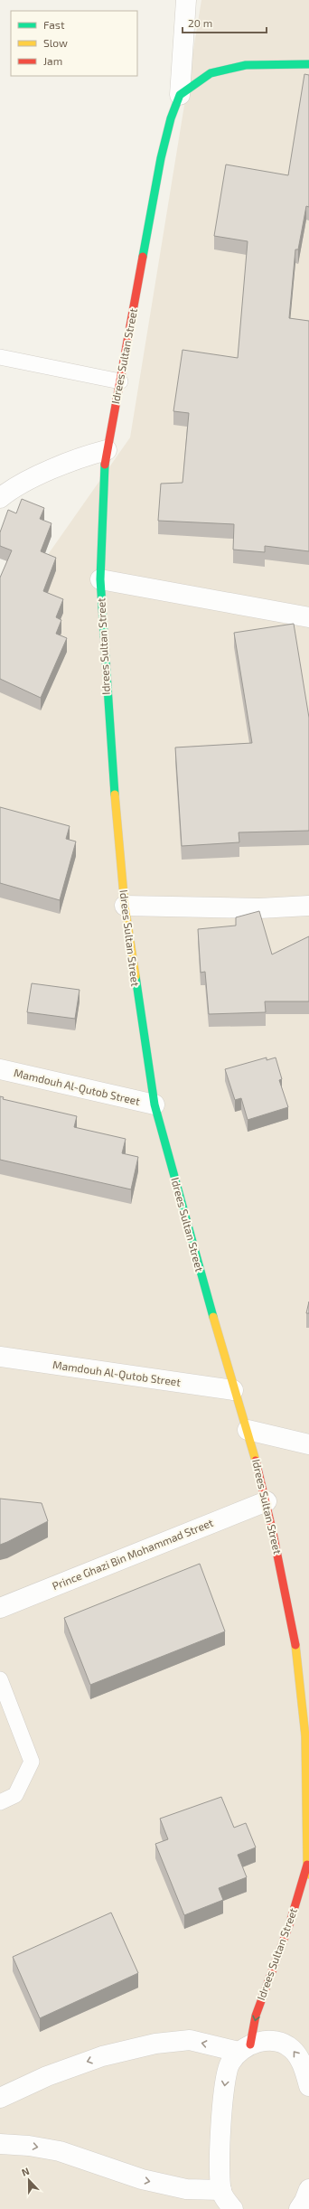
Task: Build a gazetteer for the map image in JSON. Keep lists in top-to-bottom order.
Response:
{
  "streets": {
    "street": ["Idrees Sultan Street", "Mamdouh Al-Qutob Street", "Prince Ghazi Bin Mohammad Street"]
  },
  "crossings": [
    ["Idrees Sultan Street", "Mamdouh Al-Qutob Street"],
    ["Idrees Sultan Street", "Prince Ghazi Bin Mohammad Street"]
  ],
  "legend": ["Fast", "Slow", "Jam"],
  "scale_bar": "20 m",
  "north": "top"
}
